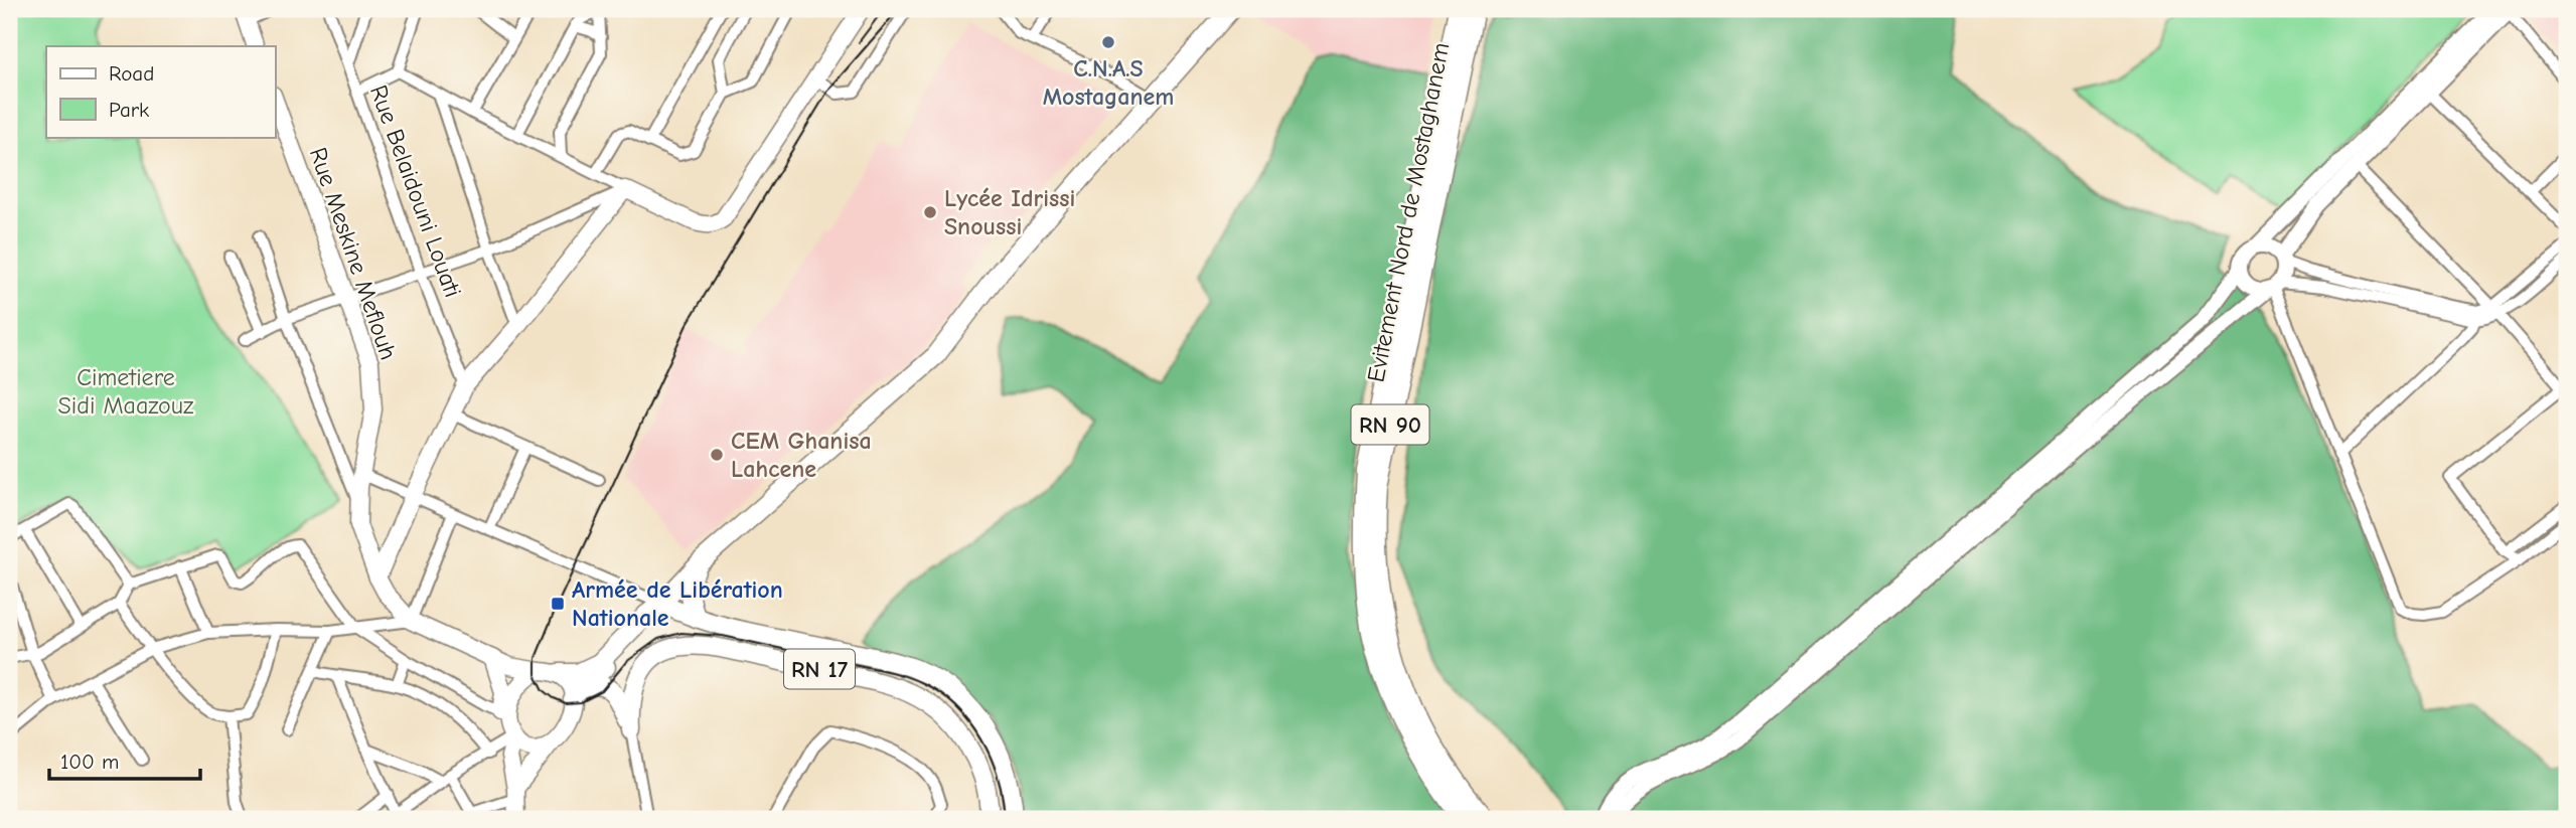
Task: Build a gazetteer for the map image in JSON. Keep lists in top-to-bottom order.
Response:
{
  "streets": {
    "main road": [
      "Evitement Nord de Mostaghanem",
      "Rue Meskine Meflouh",
      "RN 90",
      "RN 17"
    ],
    "street": ["Rue Belaidouni Louati"]
  },
  "parks": ["Cimetiere Sidi Maazouz"],
  "places": {
    "other": ["C.N.A.S Mostaganem", "Lycée Idrissi Snoussi", "CEM Ghanisa Lahcene"],
    "transit": ["Armée de Libération Nationale"]
  },
  "legend": ["Road", "Park"],
  "scale_bar": "100 m"
}
